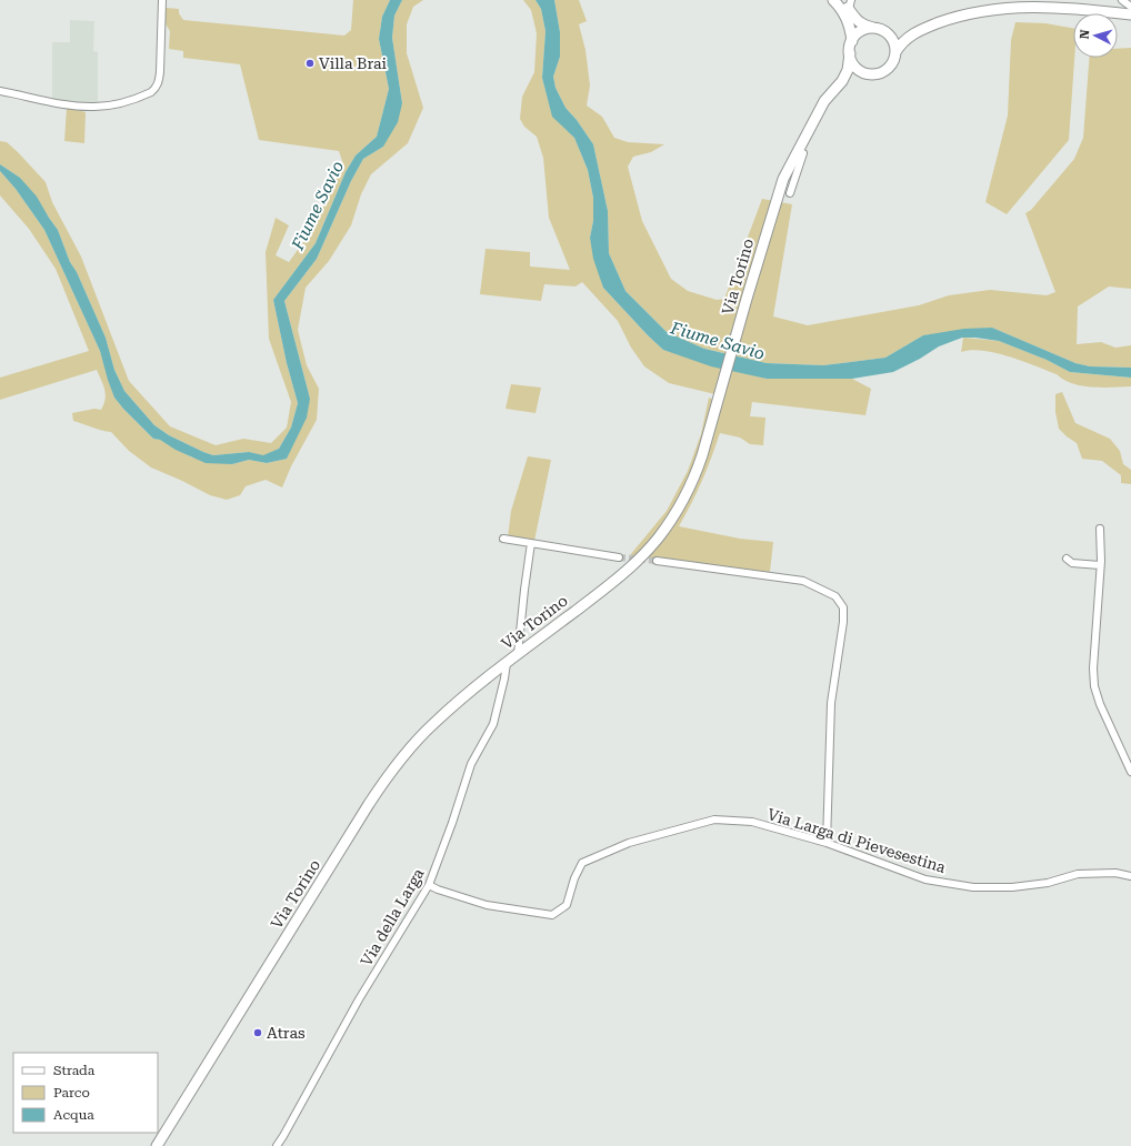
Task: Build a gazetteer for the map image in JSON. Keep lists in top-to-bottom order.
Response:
{
  "streets": {
    "main road": ["Via Torino"],
    "street": ["Via Larga di Pievesestina", "Via della Larga"]
  },
  "crossings": [
    ["Via Torino", "Via della Larga"],
    ["Via Larga di Pievesestina", "Via della Larga"]
  ],
  "water": ["Fiume Savio"],
  "places": ["Villa Brai", "Atras"],
  "legend": ["Strada", "Parco", "Acqua"],
  "north": "left"
}
